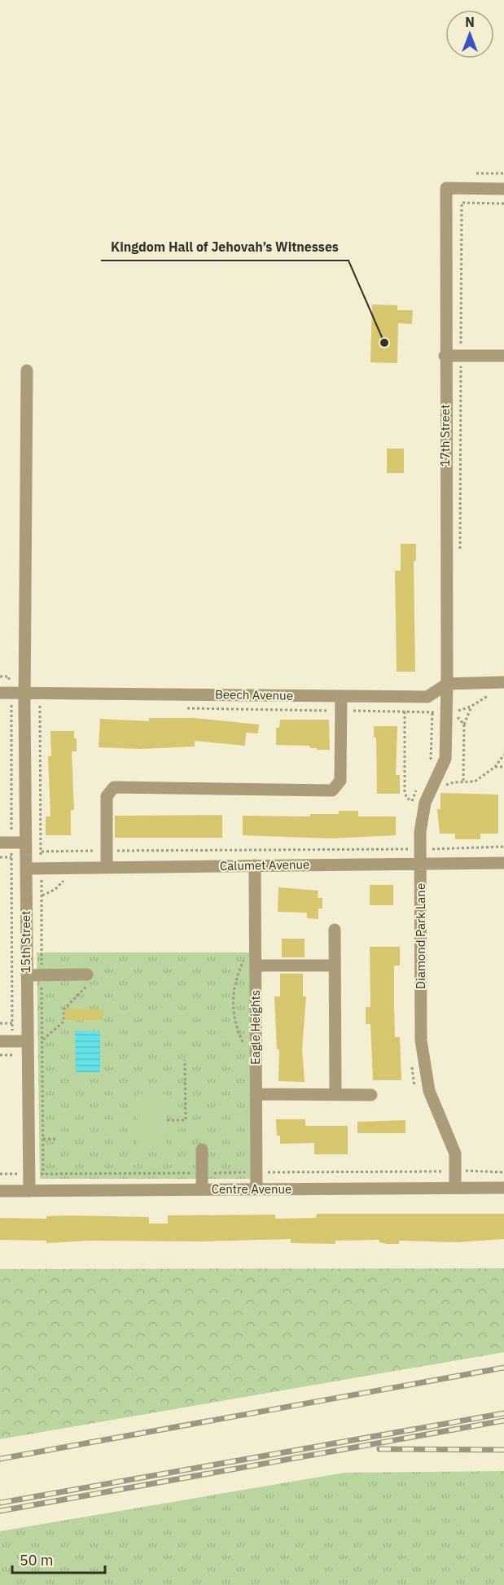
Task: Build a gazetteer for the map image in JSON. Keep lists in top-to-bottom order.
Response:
{
  "streets": {
    "street": [
      "17th Street",
      "Beech Avenue",
      "Calumet Avenue",
      "Diamond Park Lane",
      "15th Street",
      "Eagle Heights",
      "Centre Avenue"
    ]
  },
  "crossings": [
    ["17th Street", "Beech Avenue"],
    ["17th Street", "Diamond Park Lane"],
    ["Beech Avenue", "Diamond Park Lane"],
    ["Beech Avenue", "15th Street"],
    ["Calumet Avenue", "Diamond Park Lane"],
    ["Calumet Avenue", "15th Street"],
    ["Calumet Avenue", "Eagle Heights"],
    ["Diamond Park Lane", "Centre Avenue"],
    ["15th Street", "Centre Avenue"],
    ["Eagle Heights", "Centre Avenue"]
  ],
  "places": ["Kingdom Hall of Jehovah’s Witnesses"],
  "scale_bar": "50 m",
  "north": "top"
}
